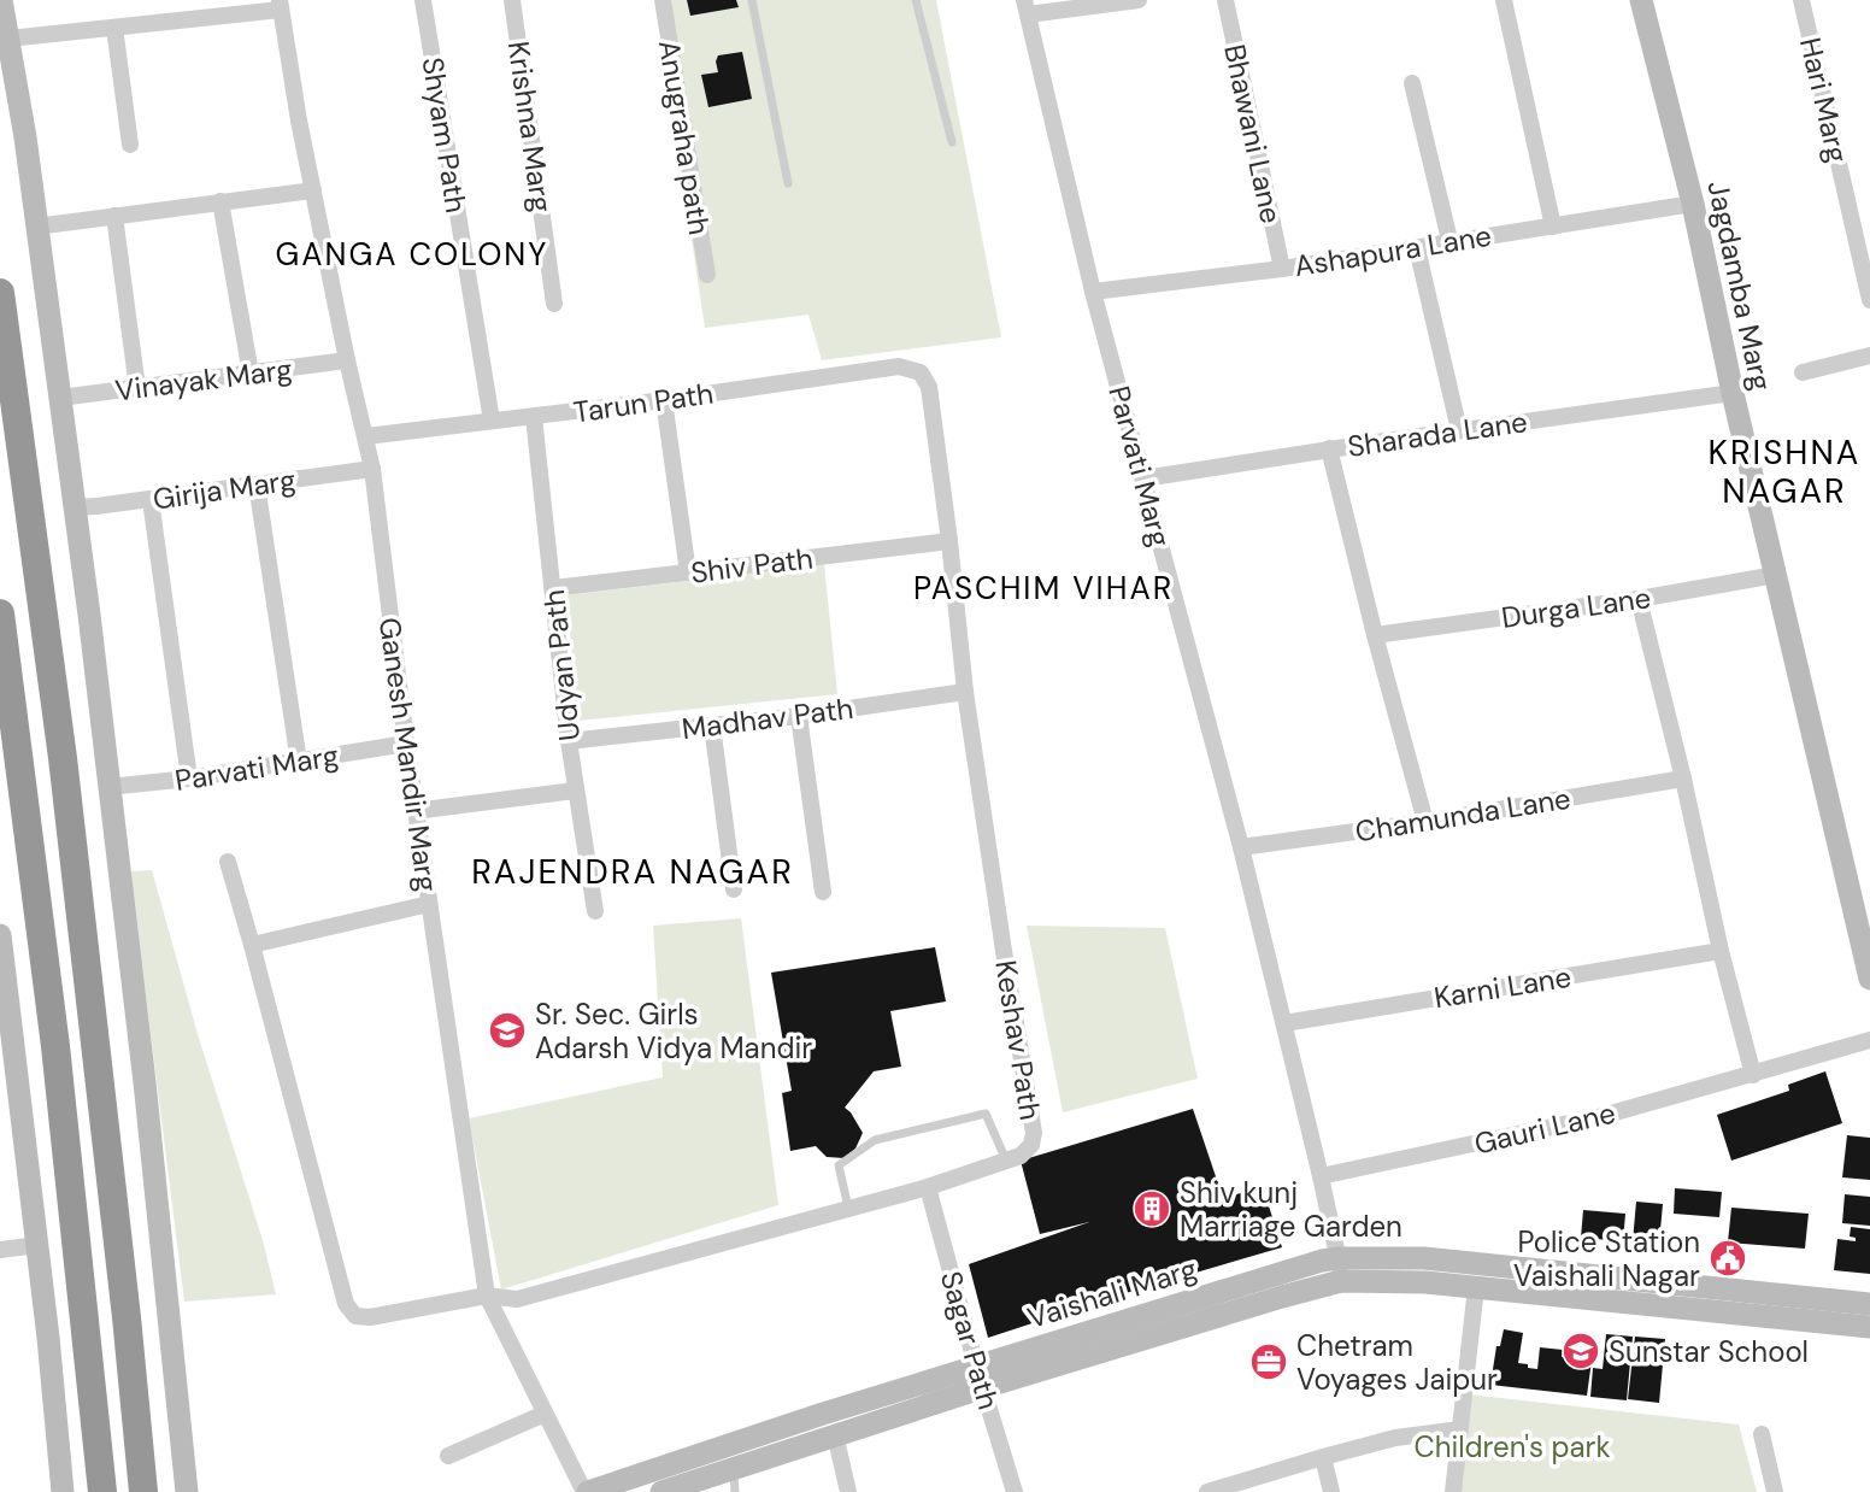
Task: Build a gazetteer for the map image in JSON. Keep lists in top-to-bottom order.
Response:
{
  "streets": {
    "street": [
      "Hari Marg",
      "Krishna Marg",
      "Bhawani Lane",
      "Shyam Path",
      "Anugraha path",
      "Ashapura Lane",
      "Jagdamba Marg",
      "Vinayak Marg",
      "Tarun Path",
      "Sharada Lane",
      "Parvati Marg",
      "Girija Marg",
      "Shiv Path",
      "Durga Lane",
      "Udyan Path",
      "Madhav Path",
      "Ganesh Mandir Marg",
      "Chamunda Lane",
      "Karni Lane",
      "Keshav Path",
      "Gauri Lane",
      "Vaishali Marg",
      "Sagar Path"
    ]
  },
  "crossings": [
    ["Bhawani Lane", "Ashapura Lane"],
    ["Shyam Path", "Tarun Path"],
    ["Ashapura Lane", "Jagdamba Marg"],
    ["Ashapura Lane", "Parvati Marg"],
    ["Jagdamba Marg", "Sharada Lane"],
    ["Jagdamba Marg", "Durga Lane"],
    ["Vinayak Marg", "Ganesh Mandir Marg"],
    ["Tarun Path", "Udyan Path"],
    ["Tarun Path", "Ganesh Mandir Marg"],
    ["Tarun Path", "Keshav Path"],
    ["Sharada Lane", "Parvati Marg"],
    ["Parvati Marg", "Ganesh Mandir Marg"],
    ["Parvati Marg", "Chamunda Lane"],
    ["Parvati Marg", "Karni Lane"],
    ["Parvati Marg", "Gauri Lane"],
    ["Girija Marg", "Ganesh Mandir Marg"],
    ["Shiv Path", "Udyan Path"],
    ["Shiv Path", "Keshav Path"],
    ["Udyan Path", "Madhav Path"],
    ["Madhav Path", "Keshav Path"],
    ["Ganesh Mandir Marg", "Keshav Path"],
    ["Ganesh Mandir Marg", "Vaishali Marg"],
    ["Keshav Path", "Sagar Path"],
    ["Vaishali Marg", "Sagar Path"]
  ],
  "districts": [
    "GANGA COLONY",
    "KRISHNA NAGAR",
    "PASCHIM VIHAR",
    "RAJENDRA NAGAR"
  ],
  "parks": ["Children's park"],
  "places": {
    "school or university": ["Sr. Sec. Girls Adarsh Vidya Mandir", "Sunstar School"],
    "building": ["Shiv kunj Marriage Garden"],
    "public building": ["Police Station Vaishali Nagar"],
    "office": ["Chetram Voyages Jaipur"]
  }
}
